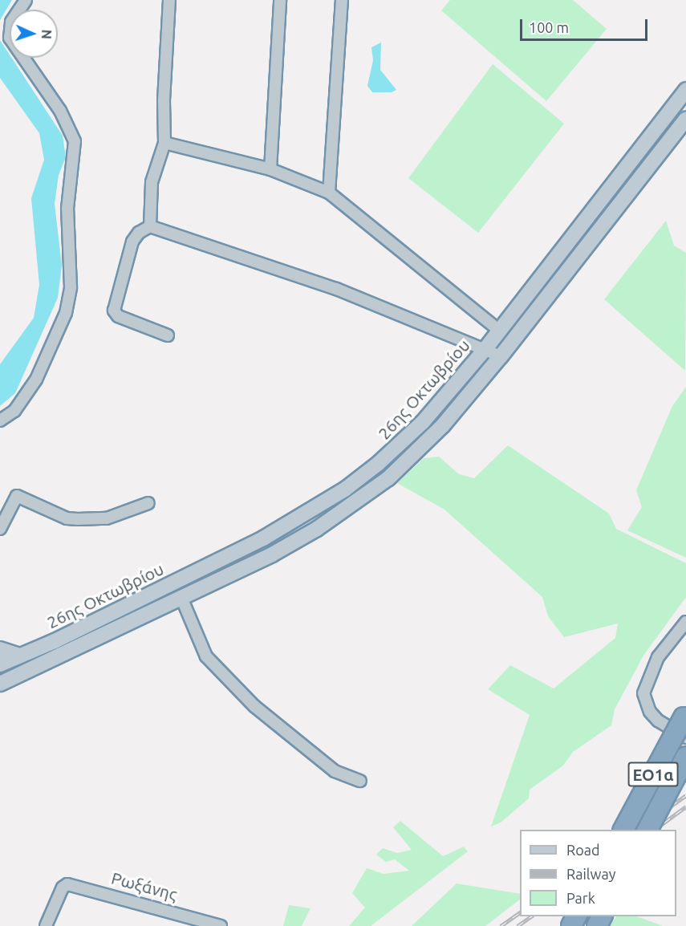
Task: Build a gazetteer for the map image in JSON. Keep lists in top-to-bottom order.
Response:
{
  "streets": {
    "highway": ["ΕΟ1α"],
    "main road": ["26ης Οκτωβρίου"],
    "street": ["Ρωξάνης"]
  },
  "legend": ["Road", "Railway", "Park"],
  "scale_bar": "100 m",
  "north": "right"
}
